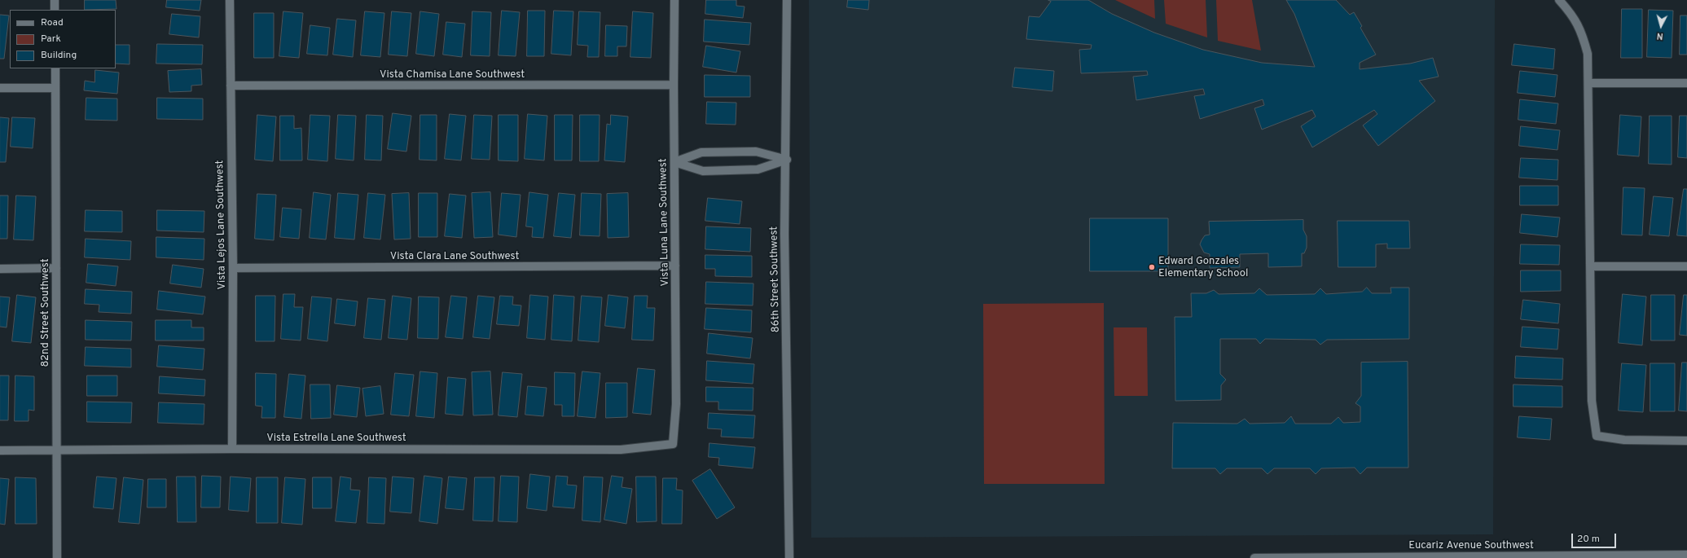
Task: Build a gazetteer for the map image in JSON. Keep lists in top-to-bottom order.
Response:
{
  "streets": {
    "street": [
      "Vista Chamisa Lane Southwest",
      "Vista Luna Lane Southwest",
      "Vista Lejos Lane Southwest",
      "Vista Clara Lane Southwest",
      "86th Street Southwest",
      "82nd Street Southwest",
      "Vista Estrella Lane Southwest",
      "Eucariz Avenue Southwest"
    ]
  },
  "crossings": [
    ["Vista Chamisa Lane Southwest", "Vista Luna Lane Southwest"],
    ["Vista Chamisa Lane Southwest", "Vista Lejos Lane Southwest"],
    ["Vista Luna Lane Southwest", "Vista Clara Lane Southwest"],
    ["Vista Luna Lane Southwest", "Vista Estrella Lane Southwest"],
    ["Vista Lejos Lane Southwest", "Vista Clara Lane Southwest"],
    ["Vista Lejos Lane Southwest", "Vista Estrella Lane Southwest"],
    ["82nd Street Southwest", "Vista Estrella Lane Southwest"]
  ],
  "places": ["Edward Gonzales Elementary School"],
  "legend": ["Road", "Park", "Building"],
  "scale_bar": "20 m",
  "north": "bottom"
}
